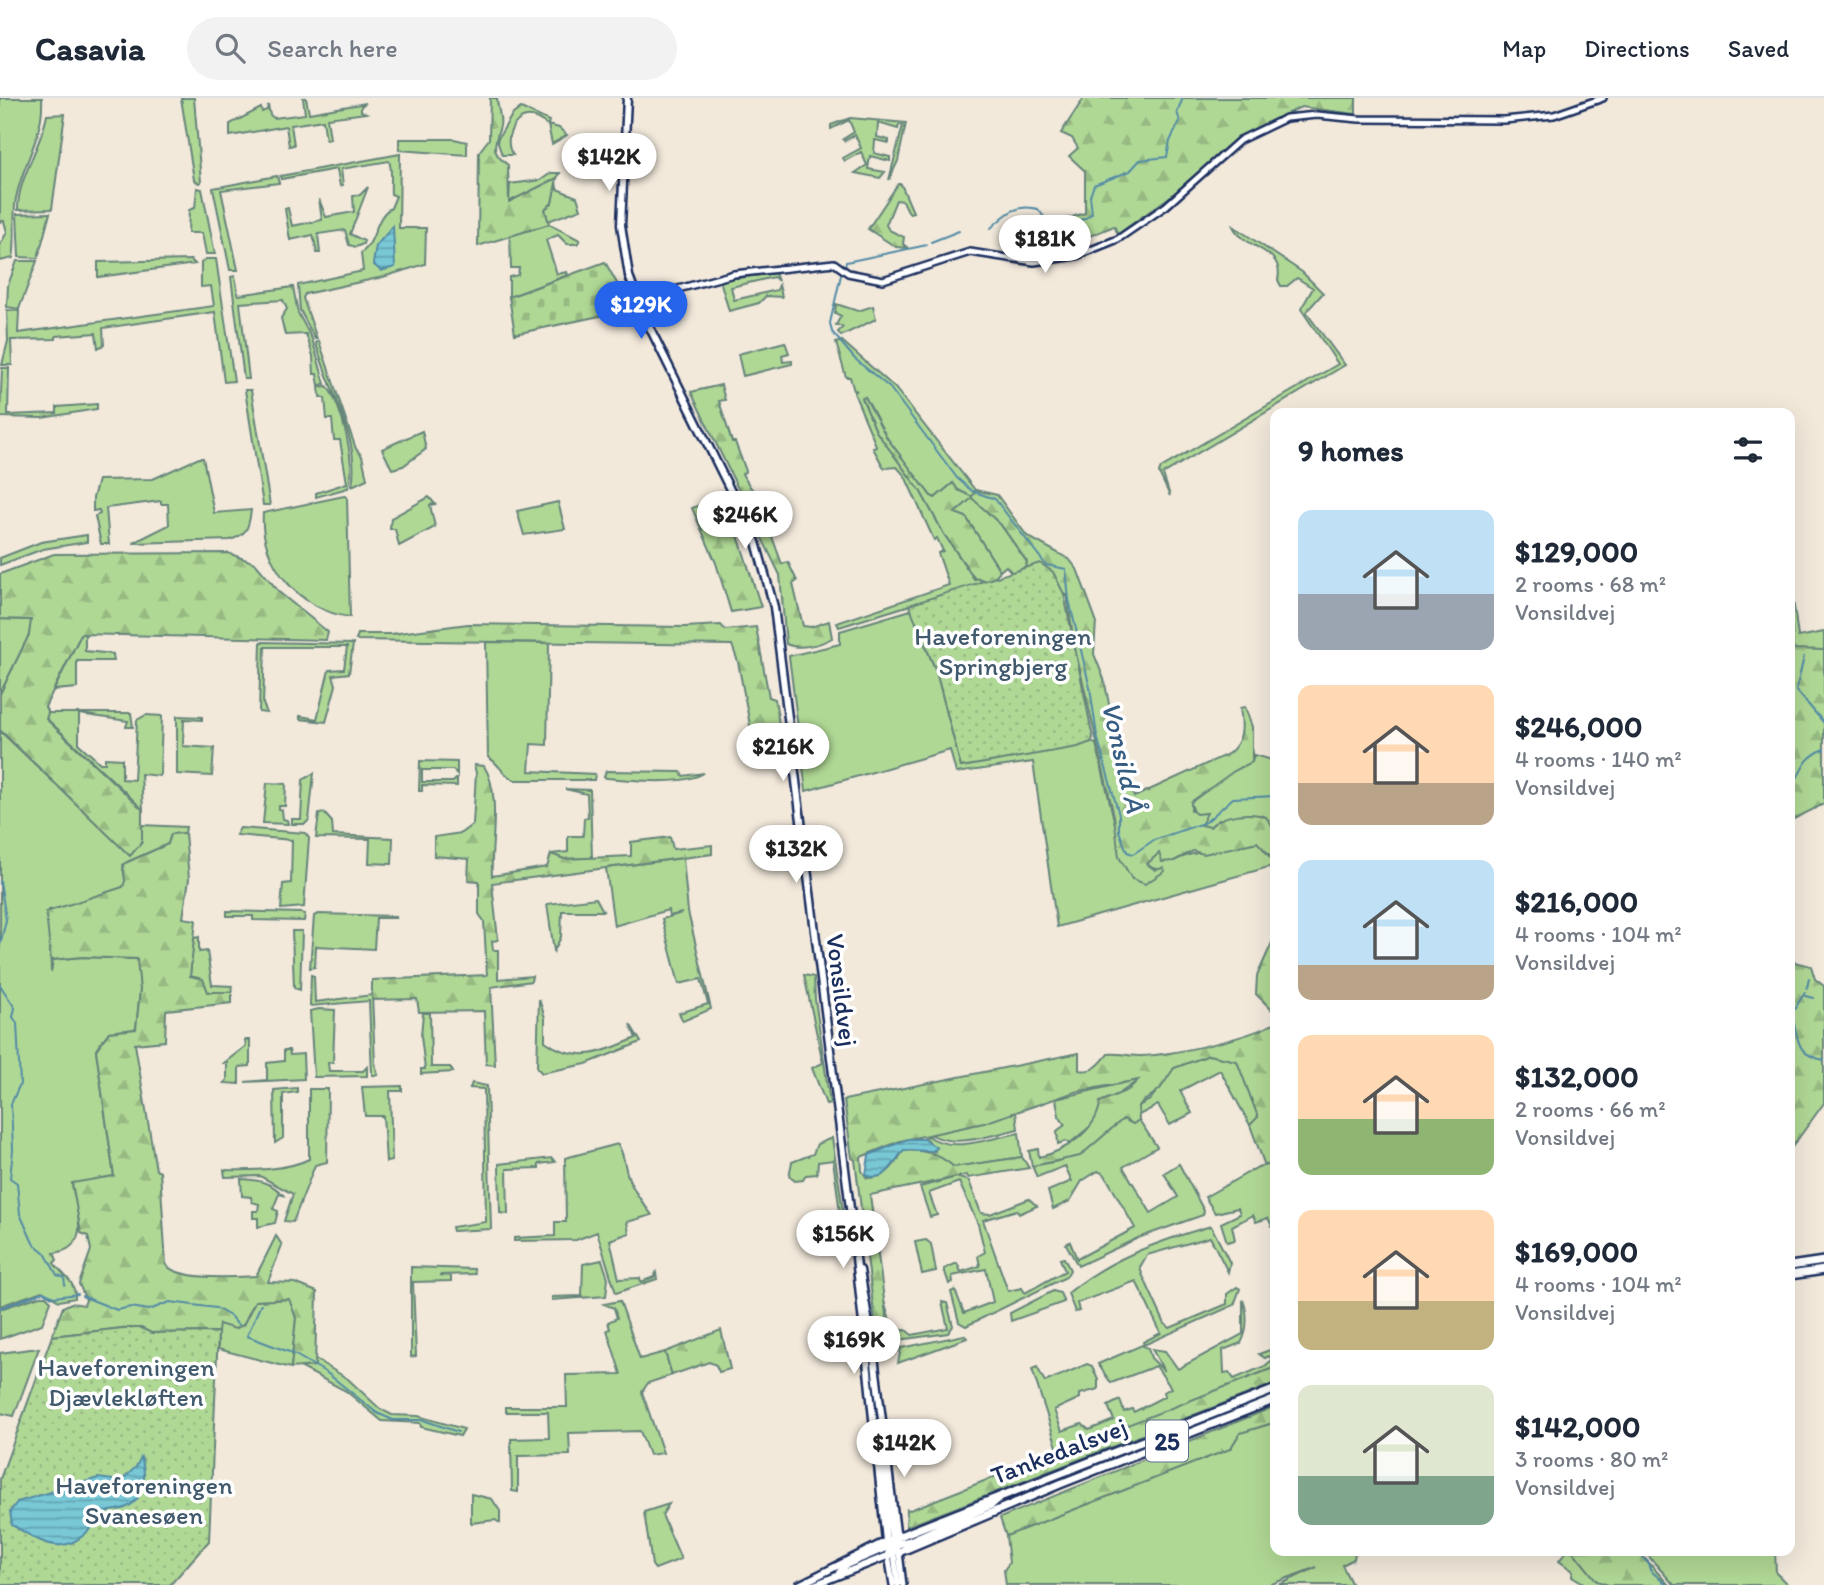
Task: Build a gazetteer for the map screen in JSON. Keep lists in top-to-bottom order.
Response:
{
  "streets": {
    "highway": ["25", "Tankedalsvej"],
    "main road": ["Vonsildvej"]
  },
  "crossings": [
    ["Vonsildvej", "Tankedalsvej"]
  ],
  "water": ["Vonsild Å"],
  "parks": ["Haveforeningen Springbjerg", "Haveforeningen Djævlekløften", "Haveforeningen Svanesøen"],
  "page": {
    "header": "Casavia",
    "search": "Search here",
    "nav": ["Map", "Directions", "Saved"],
    "price": [
      "$142K",
      "$181K",
      "$129K",
      "$246K",
      "$216K",
      "$132K",
      "$156K",
      "$169K",
      "$142K"
    ],
    "heading": "9 homes",
    "list": [
      {
        "name": "$129,000",
        "note": "2 rooms · 68 m² · Vonsildvej"
      },
      {
        "name": "$246,000",
        "note": "4 rooms · 140 m² · Vonsildvej"
      },
      {
        "name": "$216,000",
        "note": "4 rooms · 104 m² · Vonsildvej"
      },
      {
        "name": "$132,000",
        "note": "2 rooms · 66 m² · Vonsildvej"
      },
      {
        "name": "$169,000",
        "note": "4 rooms · 104 m² · Vonsildvej"
      },
      {
        "name": "$142,000",
        "note": "3 rooms · 80 m² · Vonsildvej"
      }
    ]
  }
}
